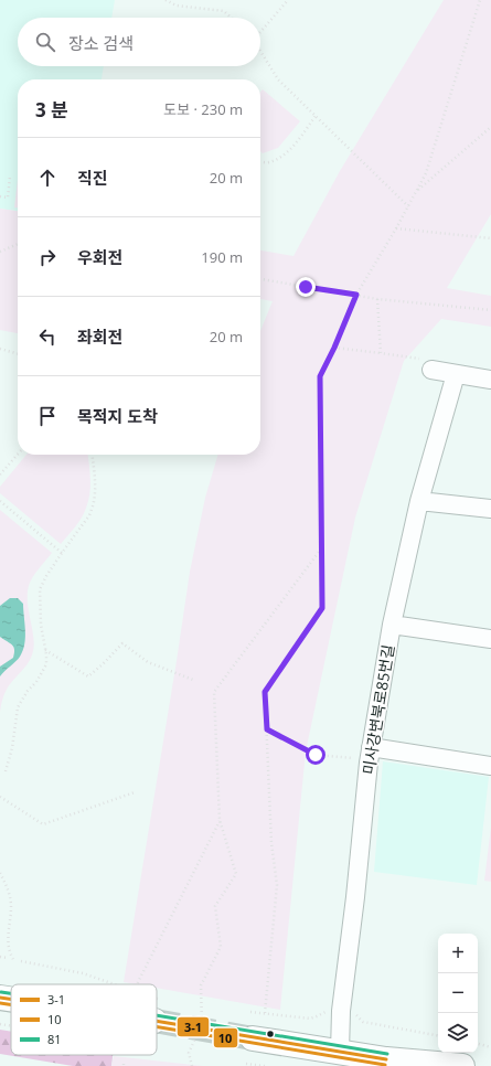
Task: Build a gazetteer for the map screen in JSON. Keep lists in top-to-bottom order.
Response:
{
  "streets": {
    "street": ["미사강변북로85번길"]
  },
  "lines": ["transit line 81", "transit line 3-1", "transit line 10"],
  "legend": ["3-1", "10", "81"],
  "page": {
    "search": "장소 검색",
    "heading": ["3 분", "도보 · 230 m"],
    "list": [
      ["직진", "20 m"],
      ["우회전", "190 m"],
      ["좌회전", "20 m"],
      "목적지 도착"
    ],
    "map_buttons": ["+", "−"]
  }
}
